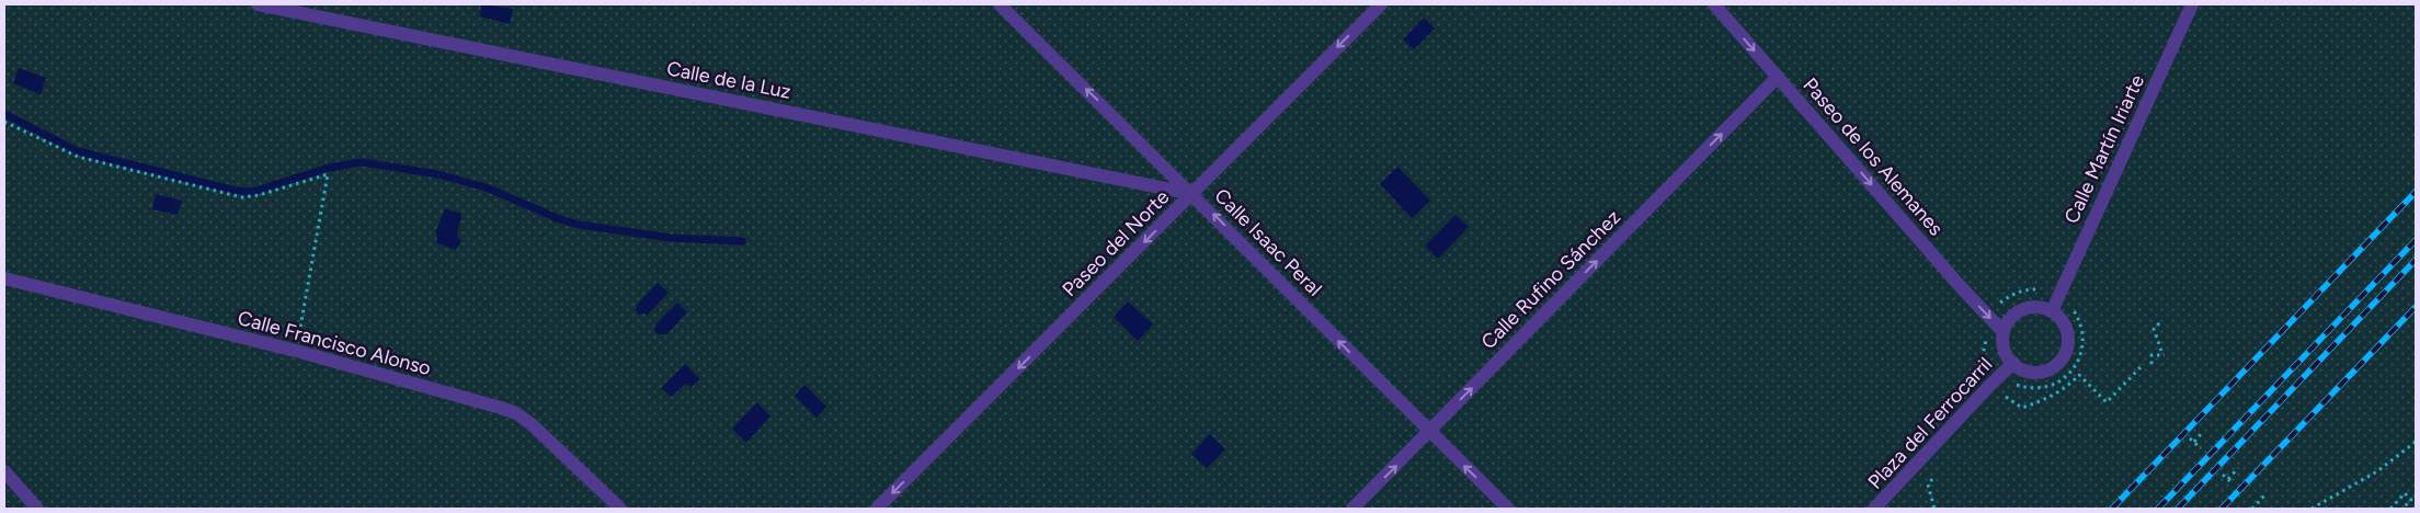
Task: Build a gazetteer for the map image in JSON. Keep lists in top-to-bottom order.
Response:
{
  "streets": {
    "street": [
      "Calle de la Luz",
      "Calle Martín Iriarte",
      "Paseo de los Alemanes",
      "Calle Isaac Peral",
      "Paseo del Norte",
      "Calle Rufino Sánchez",
      "Calle Francisco Alonso",
      "Plaza del Ferrocarril"
    ]
  },
  "crossings": [
    ["Calle de la Luz", "Calle Isaac Peral"],
    ["Calle de la Luz", "Paseo del Norte"],
    ["Calle Martín Iriarte", "Paseo de los Alemanes"],
    ["Calle Martín Iriarte", "Plaza del Ferrocarril"],
    ["Paseo de los Alemanes", "Calle Rufino Sánchez"],
    ["Paseo de los Alemanes", "Plaza del Ferrocarril"],
    ["Calle Isaac Peral", "Paseo del Norte"],
    ["Calle Isaac Peral", "Calle Rufino Sánchez"]
  ],
  "one_way": [
    "Paseo de los Alemanes",
    "Calle Isaac Peral",
    "Paseo del Norte",
    "Calle Rufino Sánchez"
  ]
}
